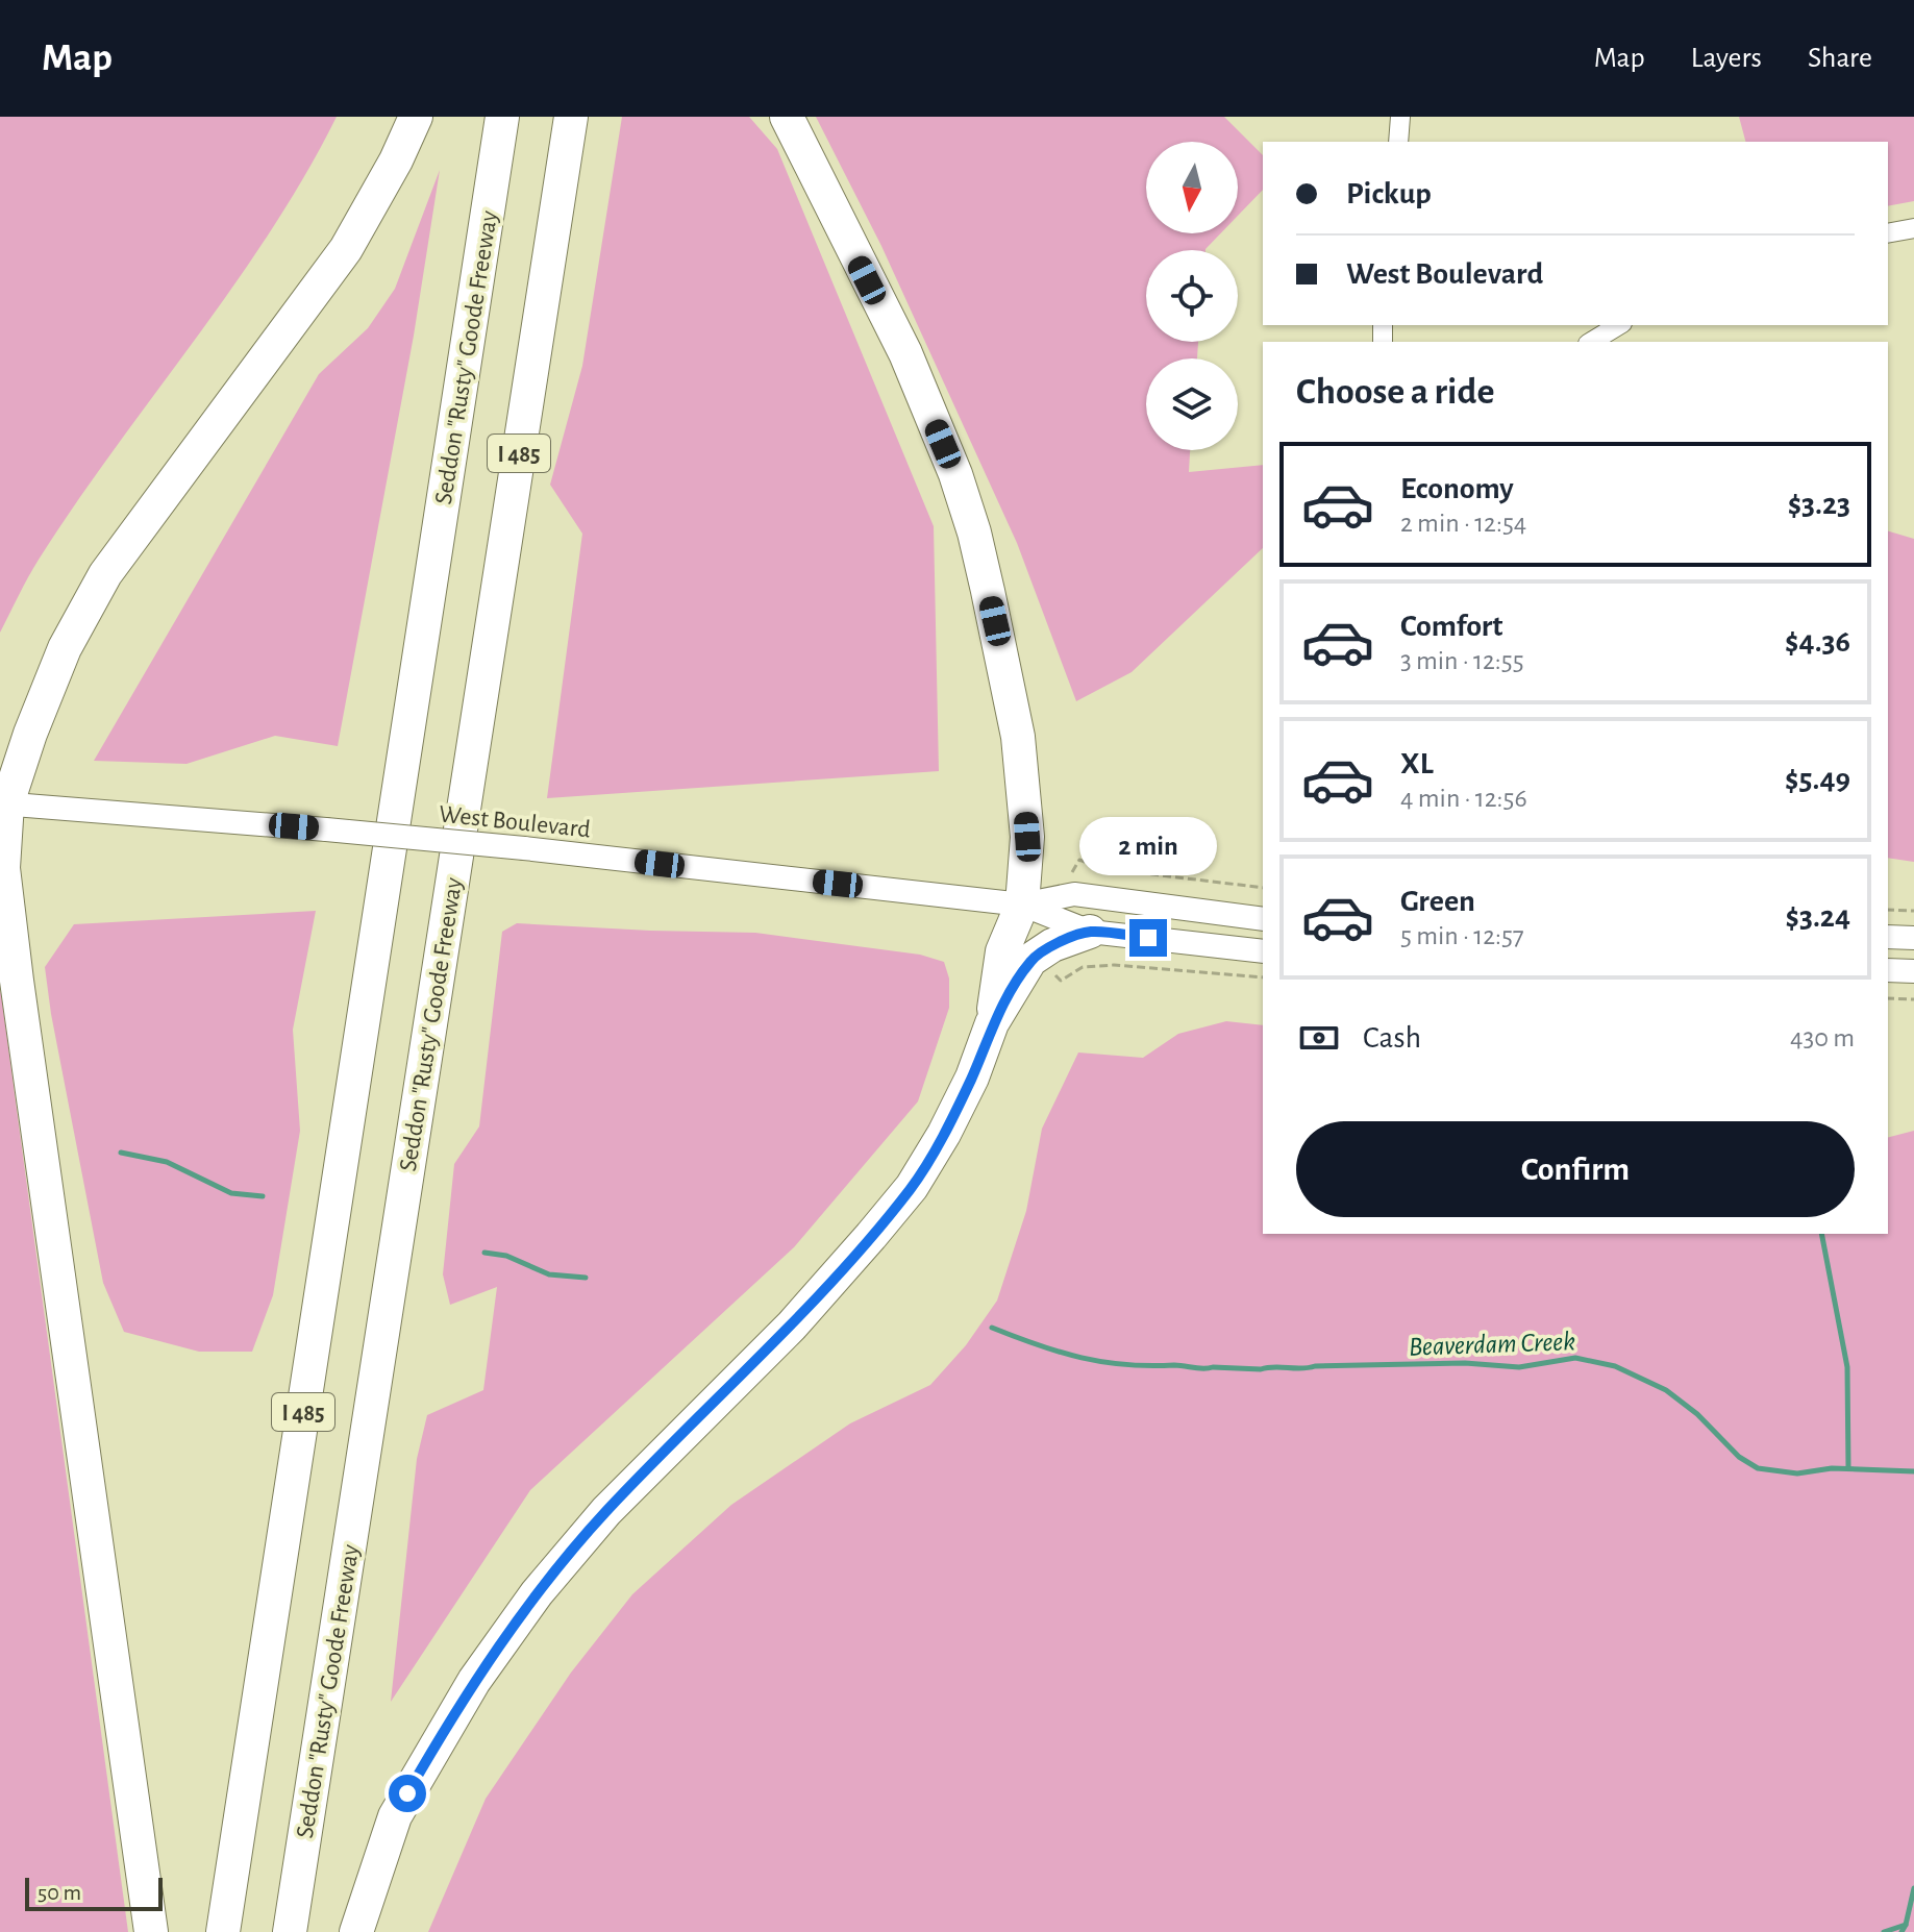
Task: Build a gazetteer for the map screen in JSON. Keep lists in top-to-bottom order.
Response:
{
  "streets": {
    "highway": ["Seddon \"Rusty\" Goode Freeway", "I 485"],
    "street": ["West Boulevard"]
  },
  "water": ["Beaverdam Creek"],
  "scale_bar": "50 m",
  "north": "bottom",
  "page": {
    "header": "Map",
    "nav": ["Map", "Layers", "Share"],
    "banner": ["Pickup", "West Boulevard"],
    "heading": "Choose a ride",
    "list": [
      {
        "name": "Economy",
        "note": "2 min · 12:54",
        "value": "$3.23"
      },
      {
        "name": "Comfort",
        "note": "3 min · 12:55",
        "value": "$4.36"
      },
      {
        "name": "XL",
        "note": "4 min · 12:56",
        "value": "$5.49"
      },
      {
        "name": "Green",
        "note": "5 min · 12:57",
        "value": "$3.24"
      }
    ],
    "bubble": "2 min",
    "pay": ["Cash", "430 m"],
    "buttons": "Confirm",
    "scale": "50 m"
  }
}
